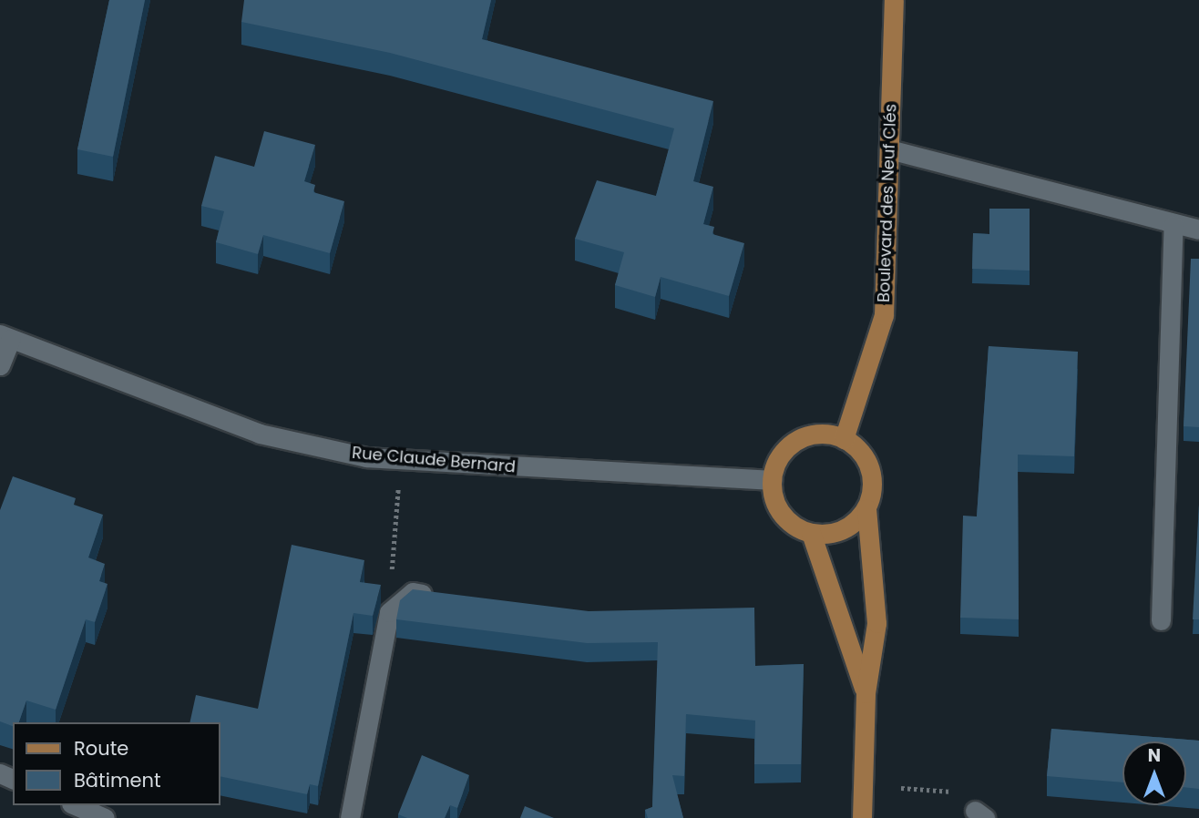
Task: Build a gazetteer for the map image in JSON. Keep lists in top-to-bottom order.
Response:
{
  "streets": {
    "main road": ["Boulevard des Neuf Clés"],
    "street": ["Rue Claude Bernard"]
  },
  "crossings": [
    ["Boulevard des Neuf Clés", "Rue Claude Bernard"]
  ],
  "legend": ["Route", "Bâtiment"],
  "north": "top"
}
